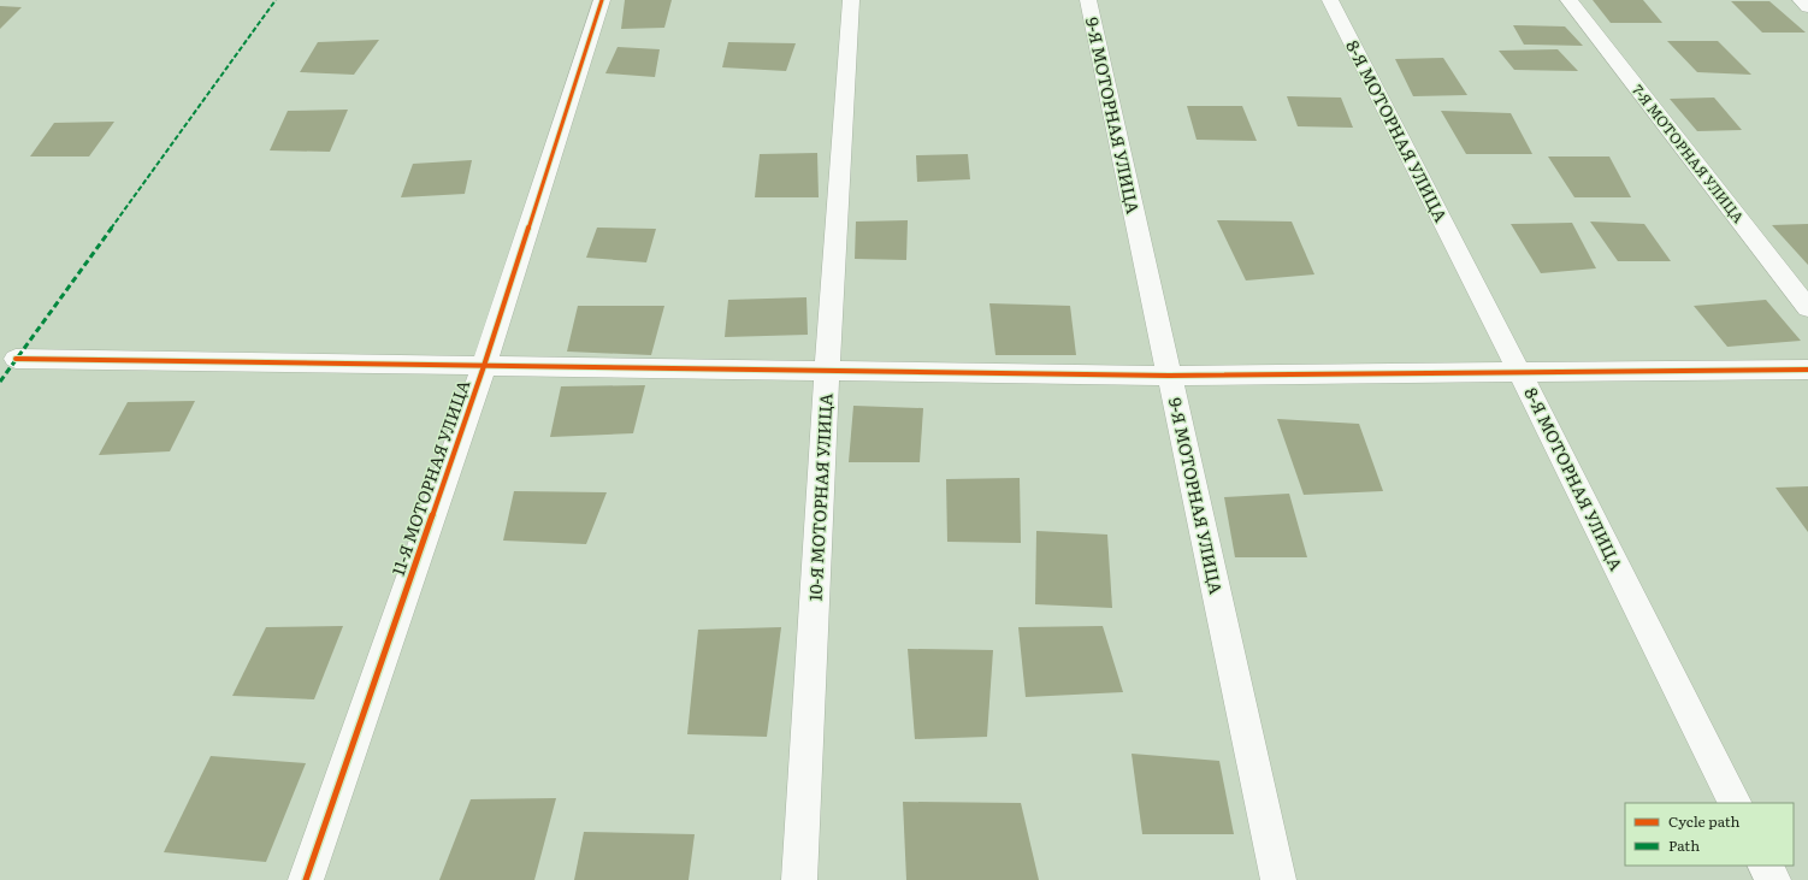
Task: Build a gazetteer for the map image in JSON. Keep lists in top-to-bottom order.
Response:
{
  "streets": {
    "street": [
      "9-Я МОТОРНАЯ УЛИЦА",
      "8-Я МОТОРНАЯ УЛИЦА",
      "7-Я МОТОРНАЯ УЛИЦА",
      "11-Я МОТОРНАЯ УЛИЦА",
      "10-Я МОТОРНАЯ УЛИЦА"
    ]
  },
  "legend": ["Cycle path", "Path"]
}
